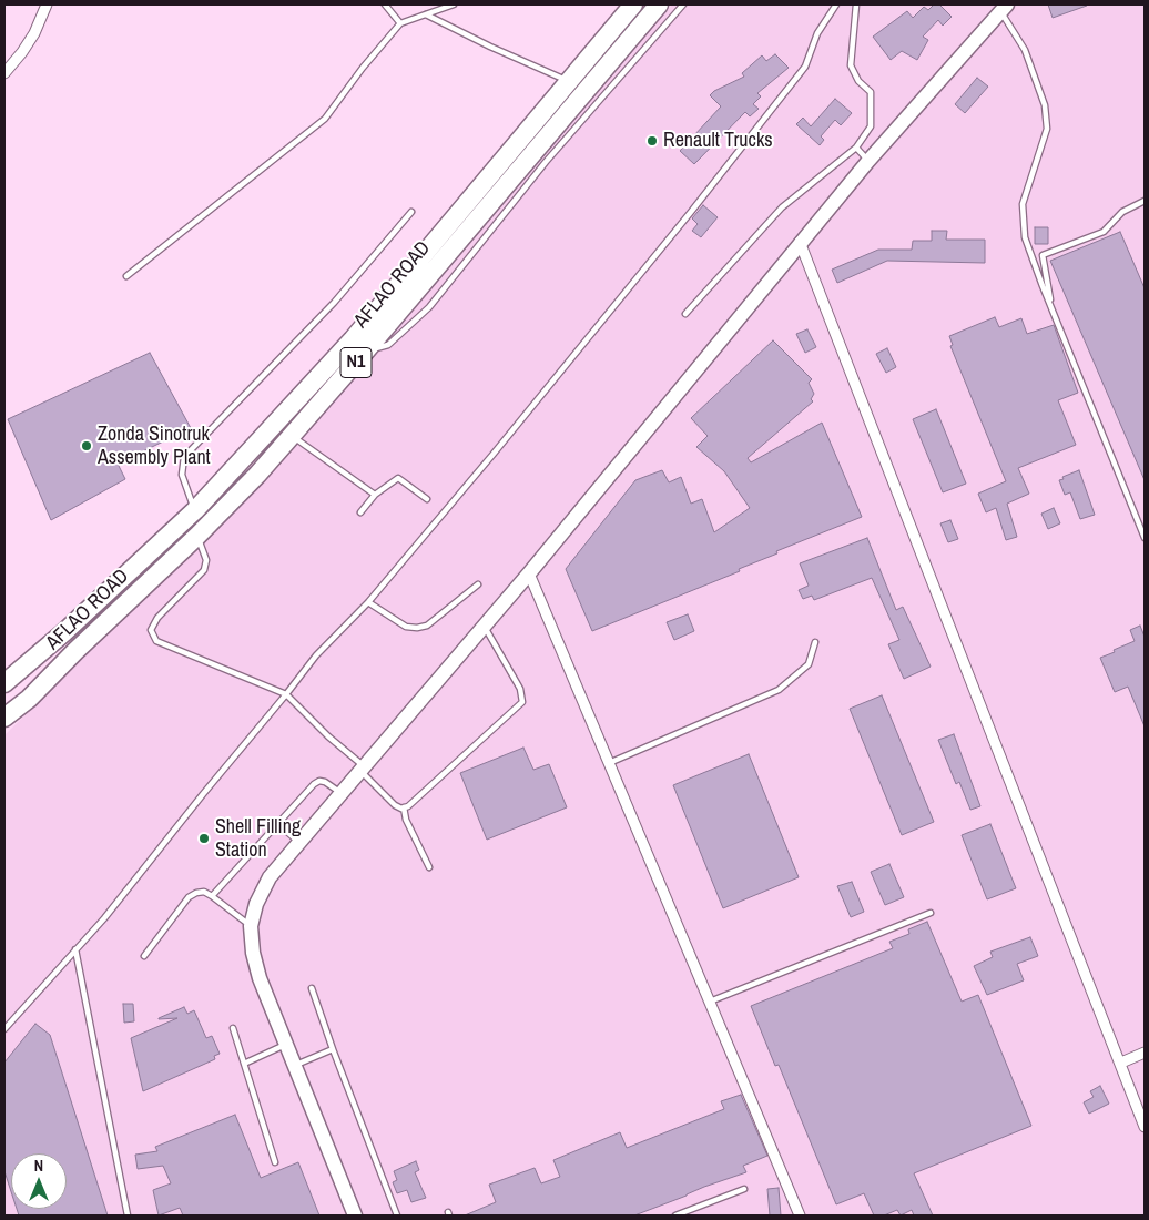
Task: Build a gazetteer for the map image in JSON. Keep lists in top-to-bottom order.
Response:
{
  "streets": {
    "highway": ["AFLAO ROAD", "N1"]
  },
  "places": ["Renault Trucks", "Zonda Sinotruk Assembly Plant", "Shell Filling Station"],
  "north": "top"
}
